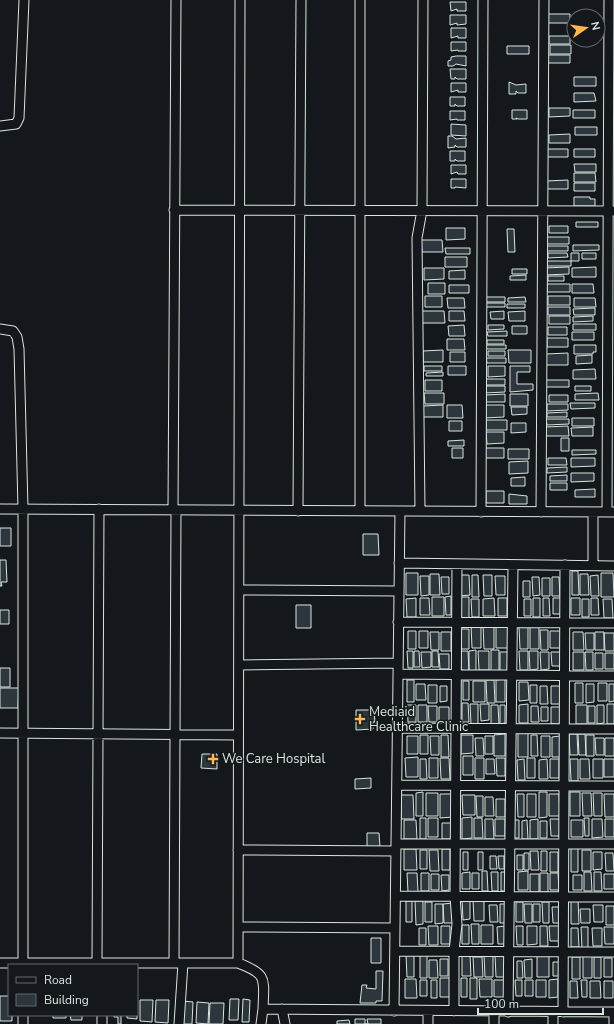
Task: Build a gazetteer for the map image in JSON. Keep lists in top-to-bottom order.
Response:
{
  "places": {
    "health": ["Mediaid Healthcare Clinic", "We Care Hospital"]
  },
  "legend": ["Road", "Building"],
  "scale_bar": "100 m",
  "north": "right"
}
